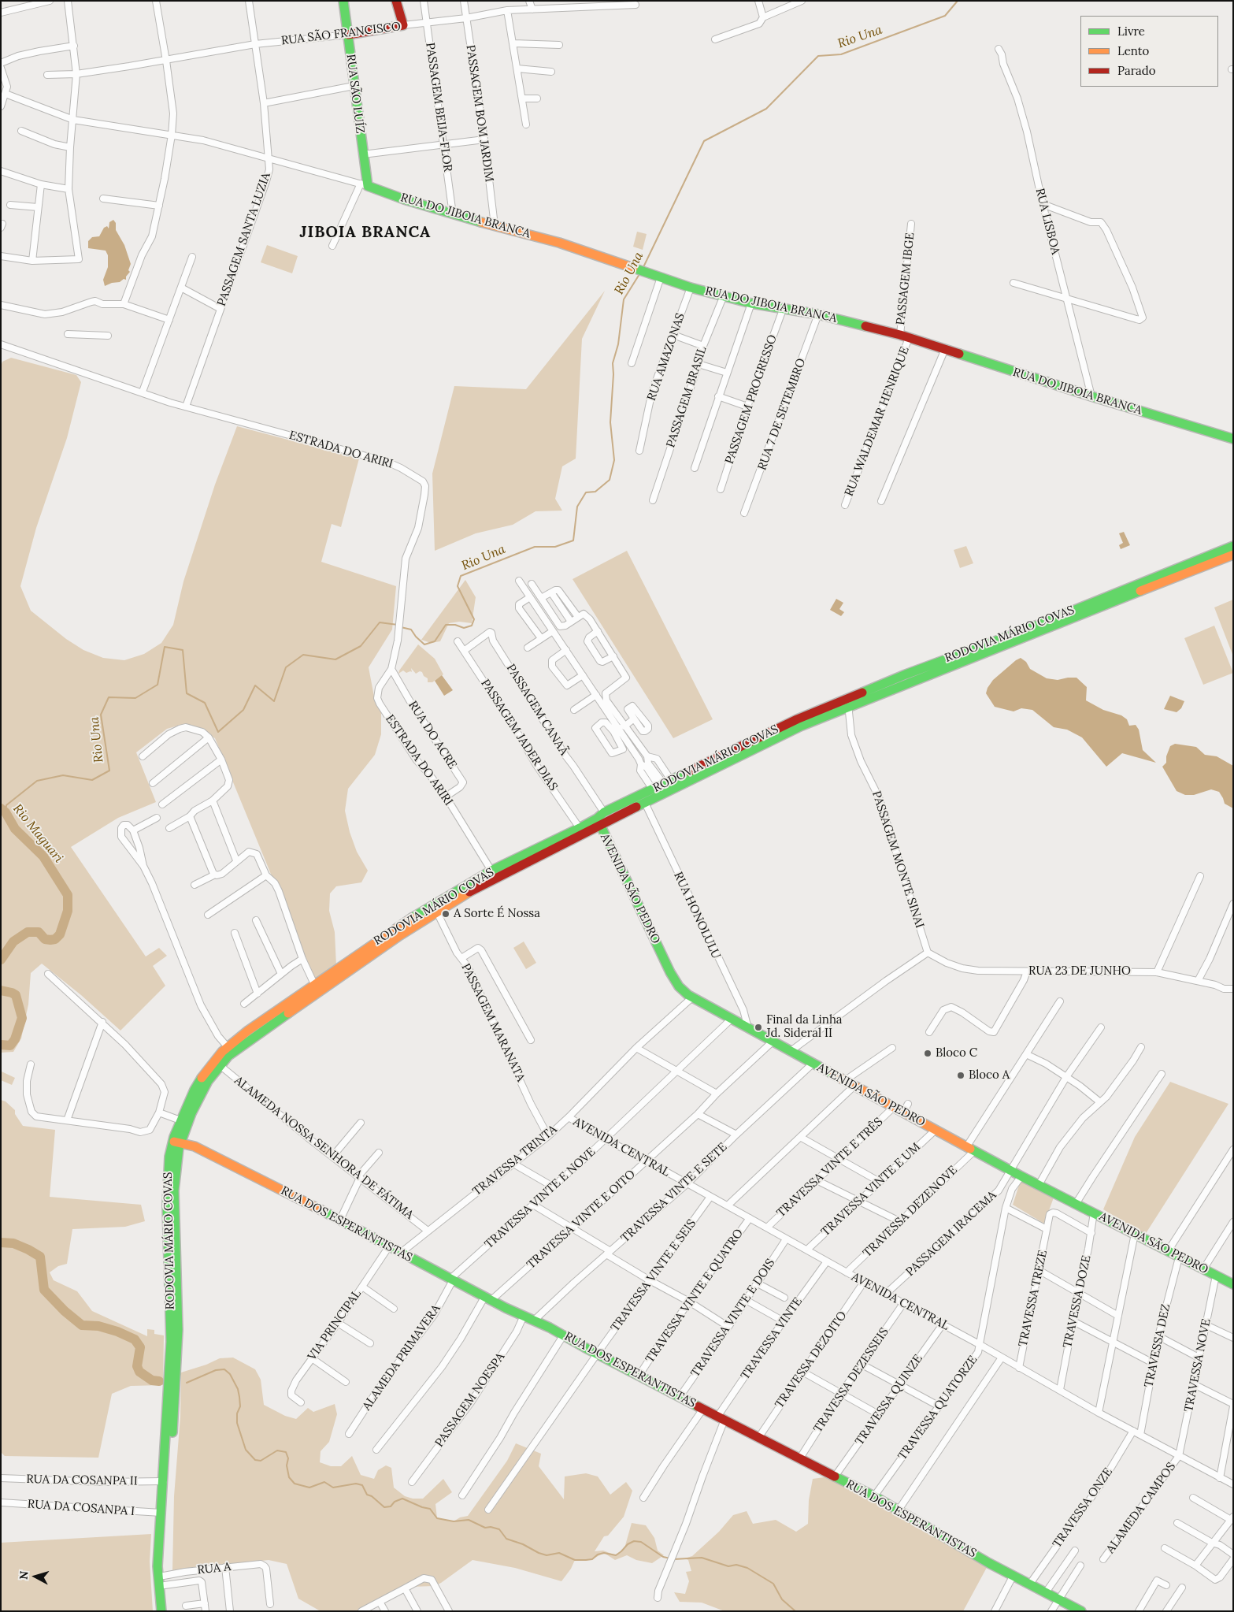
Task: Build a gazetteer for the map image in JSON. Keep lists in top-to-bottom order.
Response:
{
  "streets": {
    "main road": [
      "RUA SÃO FRANCISCO",
      "RUA SÃO LUÍZ",
      "RUA DO JIBOIA BRANCA",
      "RODOVIA MÁRIO COVAS",
      "AVENIDA SÃO PEDRO",
      "RUA DOS ESPERANTISTAS"
    ],
    "street": [
      "PASSAGEM BEIJA-FLOR",
      "PASSAGEM BOM JARDIM",
      "RUA LISBOA",
      "PASSAGEM SANTA LUZIA",
      "PASSAGEM IBGE",
      "RUA AMAZONAS",
      "PASSAGEM BRASIL",
      "PASSAGEM PROGRESSO",
      "RUA 7 DE SETEMBRO",
      "RUA WALDEMAR HENRIQUE",
      "ESTRADA DO ARIRI",
      "PASSAGEM CANAÃ",
      "RUA DO ACRE",
      "PASSAGEM JADER DIAS",
      "PASSAGEM MONTE SINAI",
      "RUA HONOLULU",
      "RUA 23 DE JUNHO",
      "PASSAGEM MARANATA",
      "AVENIDA CENTRAL",
      "ALAMEDA NOSSA SENHORA DE FÁTIMA",
      "TRAVESSA TRINTA",
      "TRAVESSA VINTE E TRÊS",
      "TRAVESSA VINTE E UM",
      "TRAVESSA VINTE E SETE",
      "TRAVESSA VINTE E NOVE",
      "TRAVESSA DEZENOVE",
      "TRAVESSA VINTE E OITO",
      "PASSAGEM IRACEMA",
      "TRAVESSA VINTE E SEIS",
      "TRAVESSA VINTE E QUATRO",
      "TRAVESSA TREZE",
      "TRAVESSA DOZE",
      "TRAVESSA VINTE E DOIS",
      "VIA PRINCIPAL",
      "TRAVESSA VINTE",
      "TRAVESSA DEZ",
      "ALAMEDA PRIMAVERA",
      "TRAVESSA DEZOITO",
      "TRAVESSA NOVE",
      "TRAVESSA DEZESSEIS",
      "PASSAGEM NOESPA",
      "TRAVESSA QUINZE",
      "TRAVESSA QUATORZE",
      "RUA DA COSANPA II",
      "RUA DA COSANPA I",
      "TRAVESSA ONZE",
      "ALAMEDA CAMPOS",
      "RUA A"
    ]
  },
  "crossings": [
    ["RUA SÃO FRANCISCO", "RUA SÃO LUÍZ"],
    ["RUA SÃO FRANCISCO", "PASSAGEM BEIJA-FLOR"],
    ["RUA SÃO FRANCISCO", "PASSAGEM BOM JARDIM"],
    ["RUA SÃO FRANCISCO", "PASSAGEM SANTA LUZIA"],
    ["RUA SÃO LUÍZ", "RUA DO JIBOIA BRANCA"],
    ["PASSAGEM BEIJA-FLOR", "RUA DO JIBOIA BRANCA"],
    ["PASSAGEM BOM JARDIM", "RUA DO JIBOIA BRANCA"],
    ["RUA DO JIBOIA BRANCA", "RUA LISBOA"],
    ["RUA DO JIBOIA BRANCA", "PASSAGEM SANTA LUZIA"],
    ["RUA DO JIBOIA BRANCA", "PASSAGEM IBGE"],
    ["RUA DO JIBOIA BRANCA", "RUA AMAZONAS"],
    ["RUA DO JIBOIA BRANCA", "PASSAGEM BRASIL"],
    ["RUA DO JIBOIA BRANCA", "PASSAGEM PROGRESSO"],
    ["RUA DO JIBOIA BRANCA", "RUA 7 DE SETEMBRO"],
    ["RUA DO JIBOIA BRANCA", "RUA WALDEMAR HENRIQUE"],
    ["PASSAGEM SANTA LUZIA", "ESTRADA DO ARIRI"],
    ["ESTRADA DO ARIRI", "RODOVIA MÁRIO COVAS"],
    ["ESTRADA DO ARIRI", "RUA DO ACRE"],
    ["RODOVIA MÁRIO COVAS", "PASSAGEM CANAÃ"],
    ["RODOVIA MÁRIO COVAS", "PASSAGEM JADER DIAS"],
    ["RODOVIA MÁRIO COVAS", "PASSAGEM MONTE SINAI"],
    ["RODOVIA MÁRIO COVAS", "AVENIDA SÃO PEDRO"],
    ["RODOVIA MÁRIO COVAS", "RUA HONOLULU"],
    ["RODOVIA MÁRIO COVAS", "PASSAGEM MARANATA"],
    ["RODOVIA MÁRIO COVAS", "ALAMEDA NOSSA SENHORA DE FÁTIMA"],
    ["RODOVIA MÁRIO COVAS", "RUA DOS ESPERANTISTAS"],
    ["RODOVIA MÁRIO COVAS", "RUA DA COSANPA II"],
    ["RODOVIA MÁRIO COVAS", "RUA DA COSANPA I"],
    ["RODOVIA MÁRIO COVAS", "RUA A"],
    ["PASSAGEM CANAÃ", "PASSAGEM JADER DIAS"],
    ["PASSAGEM CANAÃ", "AVENIDA SÃO PEDRO"],
    ["PASSAGEM MONTE SINAI", "RUA 23 DE JUNHO"],
    ["AVENIDA SÃO PEDRO", "RUA HONOLULU"],
    ["AVENIDA SÃO PEDRO", "TRAVESSA TRINTA"],
    ["AVENIDA SÃO PEDRO", "TRAVESSA VINTE E TRÊS"],
    ["AVENIDA SÃO PEDRO", "TRAVESSA VINTE E UM"],
    ["AVENIDA SÃO PEDRO", "TRAVESSA VINTE E SETE"],
    ["AVENIDA SÃO PEDRO", "TRAVESSA VINTE E NOVE"],
    ["AVENIDA SÃO PEDRO", "TRAVESSA DEZENOVE"],
    ["AVENIDA SÃO PEDRO", "TRAVESSA VINTE E OITO"],
    ["AVENIDA SÃO PEDRO", "PASSAGEM IRACEMA"],
    ["AVENIDA SÃO PEDRO", "TRAVESSA DOZE"],
    ["AVENIDA SÃO PEDRO", "TRAVESSA DEZ"],
    ["AVENIDA SÃO PEDRO", "TRAVESSA NOVE"],
    ["AVENIDA SÃO PEDRO", "TRAVESSA QUATORZE"],
    ["PASSAGEM MARANATA", "TRAVESSA TRINTA"],
    ["AVENIDA CENTRAL", "TRAVESSA TRINTA"],
    ["AVENIDA CENTRAL", "TRAVESSA VINTE E TRÊS"],
    ["AVENIDA CENTRAL", "TRAVESSA VINTE E UM"],
    ["AVENIDA CENTRAL", "TRAVESSA VINTE E SETE"],
    ["AVENIDA CENTRAL", "TRAVESSA VINTE E NOVE"],
    ["AVENIDA CENTRAL", "TRAVESSA DEZENOVE"],
    ["AVENIDA CENTRAL", "TRAVESSA VINTE E OITO"],
    ["AVENIDA CENTRAL", "PASSAGEM IRACEMA"],
    ["AVENIDA CENTRAL", "TRAVESSA VINTE E SEIS"],
    ["AVENIDA CENTRAL", "TRAVESSA VINTE E QUATRO"],
    ["AVENIDA CENTRAL", "TRAVESSA TREZE"],
    ["AVENIDA CENTRAL", "TRAVESSA DOZE"],
    ["AVENIDA CENTRAL", "TRAVESSA VINTE E DOIS"],
    ["AVENIDA CENTRAL", "TRAVESSA VINTE"],
    ["AVENIDA CENTRAL", "TRAVESSA DEZ"],
    ["AVENIDA CENTRAL", "TRAVESSA DEZOITO"],
    ["AVENIDA CENTRAL", "TRAVESSA NOVE"],
    ["AVENIDA CENTRAL", "TRAVESSA DEZESSEIS"],
    ["AVENIDA CENTRAL", "TRAVESSA QUINZE"],
    ["AVENIDA CENTRAL", "TRAVESSA QUATORZE"],
    ["AVENIDA CENTRAL", "TRAVESSA ONZE"],
    ["AVENIDA CENTRAL", "ALAMEDA CAMPOS"],
    ["ALAMEDA NOSSA SENHORA DE FÁTIMA", "TRAVESSA TRINTA"],
    ["TRAVESSA TRINTA", "RUA DOS ESPERANTISTAS"],
    ["TRAVESSA VINTE E SETE", "RUA DOS ESPERANTISTAS"],
    ["TRAVESSA VINTE E NOVE", "RUA DOS ESPERANTISTAS"],
    ["TRAVESSA VINTE E NOVE", "ALAMEDA PRIMAVERA"],
    ["TRAVESSA VINTE E OITO", "RUA DOS ESPERANTISTAS"],
    ["RUA DOS ESPERANTISTAS", "TRAVESSA VINTE E SEIS"],
    ["RUA DOS ESPERANTISTAS", "TRAVESSA VINTE E QUATRO"],
    ["RUA DOS ESPERANTISTAS", "TRAVESSA VINTE E DOIS"],
    ["RUA DOS ESPERANTISTAS", "VIA PRINCIPAL"],
    ["RUA DOS ESPERANTISTAS", "TRAVESSA VINTE"],
    ["RUA DOS ESPERANTISTAS", "ALAMEDA PRIMAVERA"],
    ["RUA DOS ESPERANTISTAS", "TRAVESSA DEZOITO"],
    ["RUA DOS ESPERANTISTAS", "TRAVESSA DEZESSEIS"],
    ["RUA DOS ESPERANTISTAS", "PASSAGEM NOESPA"],
    ["RUA DOS ESPERANTISTAS", "TRAVESSA QUINZE"],
    ["RUA DOS ESPERANTISTAS", "TRAVESSA QUATORZE"],
    ["RUA DOS ESPERANTISTAS", "TRAVESSA ONZE"],
    ["TRAVESSA TREZE", "TRAVESSA DOZE"],
    ["TRAVESSA NOVE", "ALAMEDA CAMPOS"]
  ],
  "districts": ["JIBOIA BRANCA"],
  "water": ["Rio Una", "Rio Maguari"],
  "places": [
    "A Sorte É Nossa",
    "Final da Linha Jd. Sideral II",
    "Bloco C",
    "Bloco A"
  ],
  "legend": ["Livre", "Lento", "Parado"],
  "north": "left"
}
